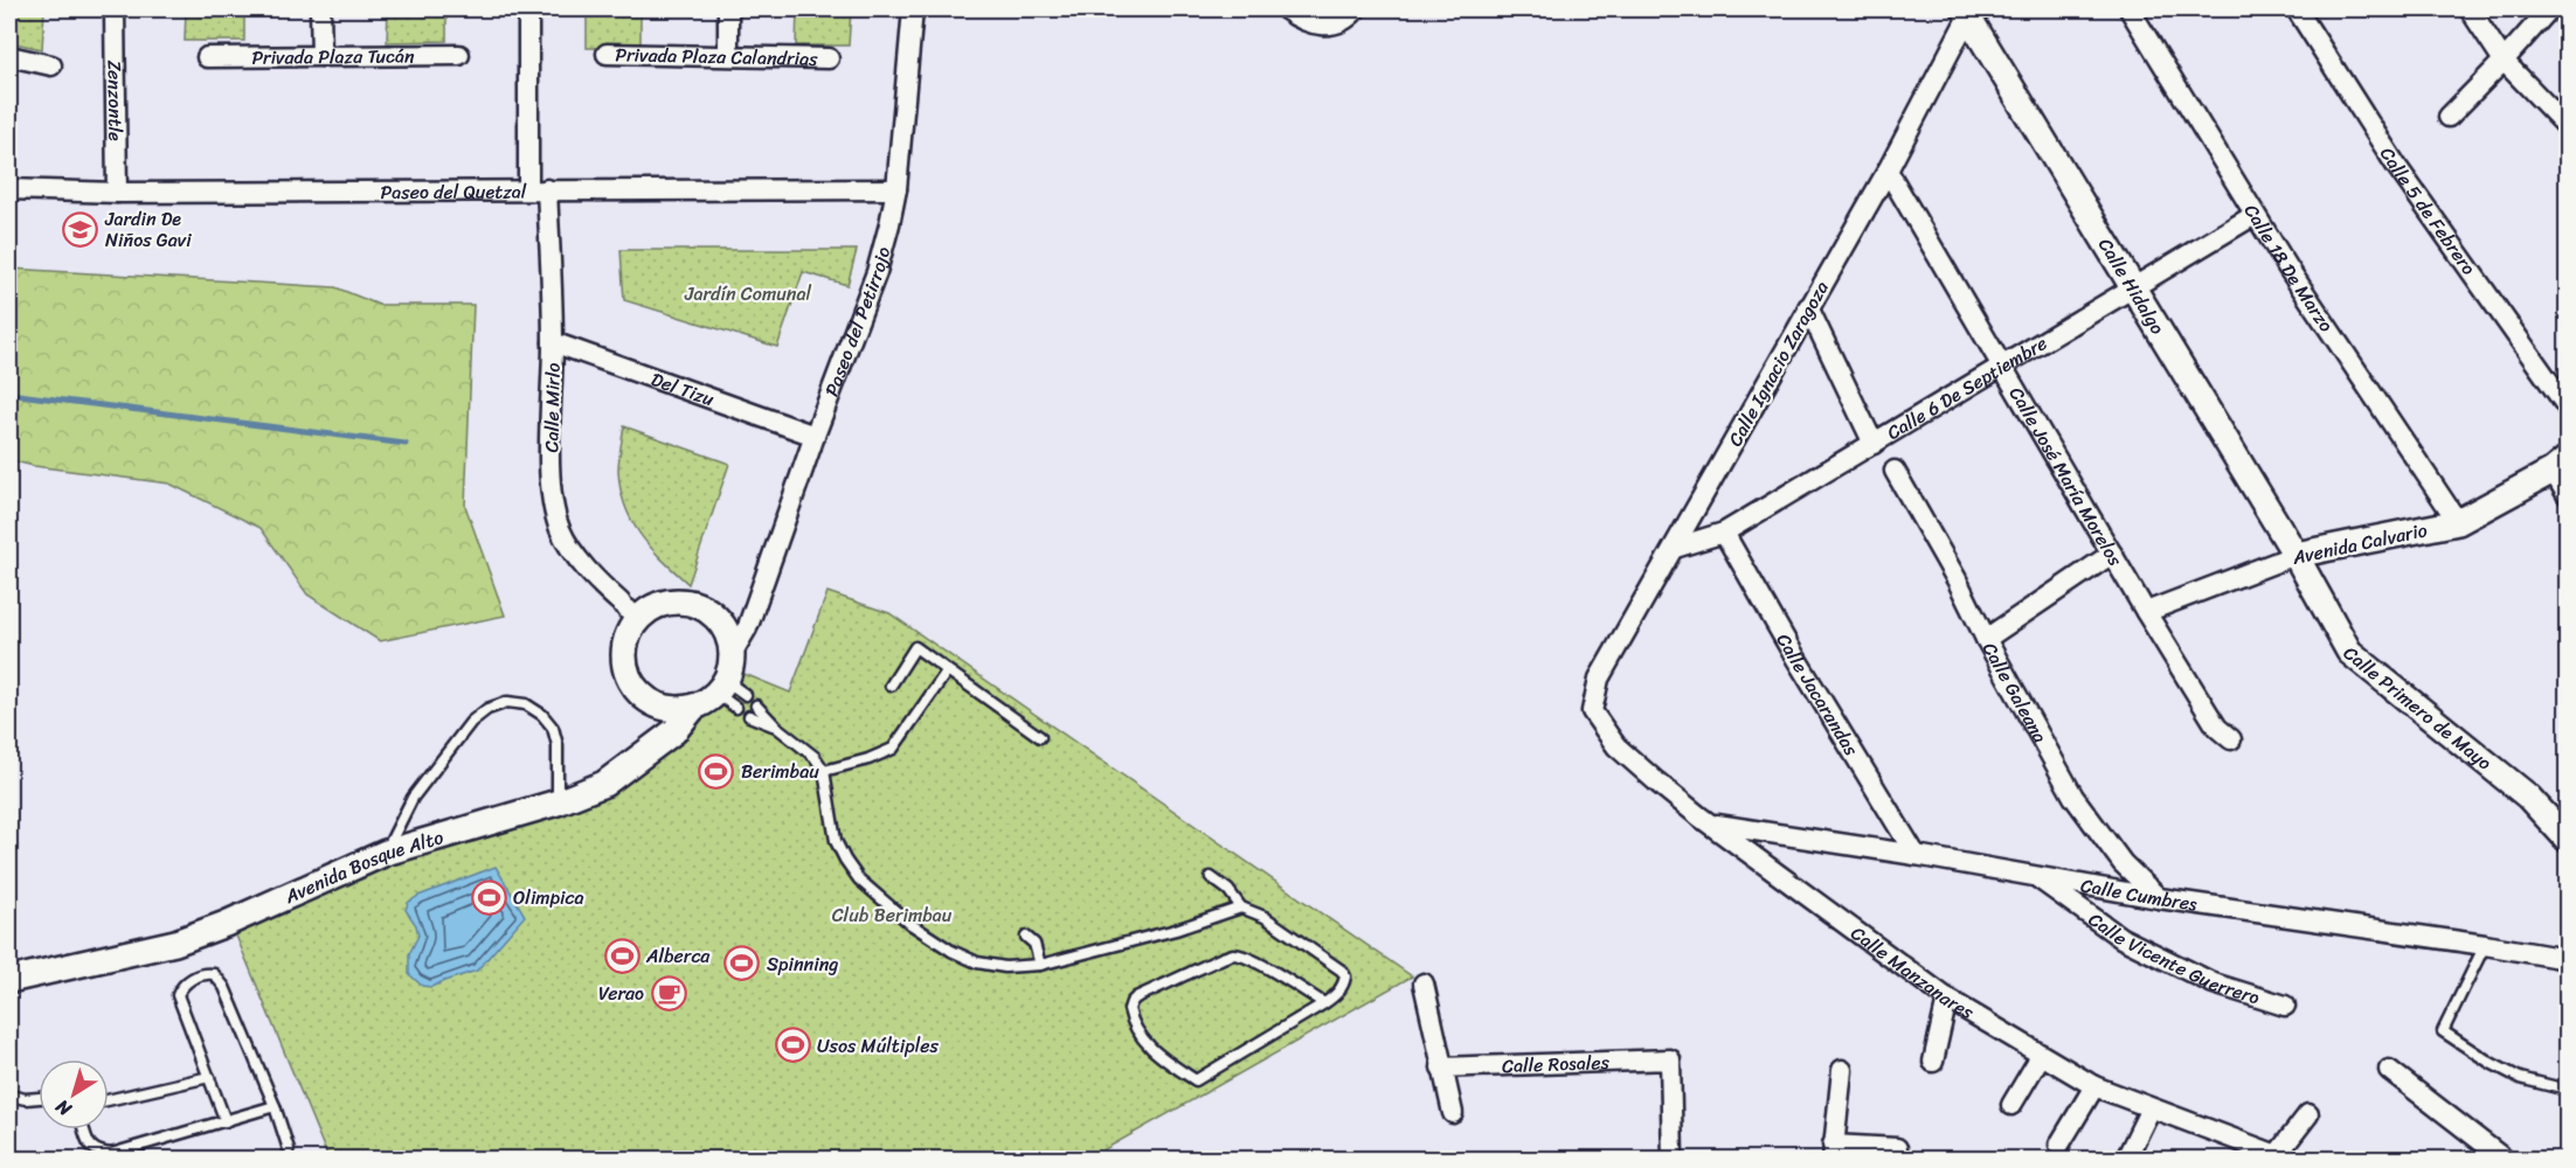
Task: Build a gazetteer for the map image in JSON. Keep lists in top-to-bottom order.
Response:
{
  "streets": {
    "street": [
      "Privada Plaza Tucán",
      "Privada Plaza Calandrias",
      "Zenzontle",
      "Paseo del Quetzal",
      "Calle 5 de Febrero",
      "Calle 18 De Marzo",
      "Calle Hidalgo",
      "Paseo del Petirrojo",
      "Calle Ignacio Zaragoza",
      "Calle 6 De Septiembre",
      "Del Tizu",
      "Calle Mirlo",
      "Calle José María Morelos",
      "Avenida Calvario",
      "Calle Galeana",
      "Calle Jacarandas",
      "Calle Primero de Mayo",
      "Avenida Bosque Alto",
      "Calle Cumbres",
      "Calle Vicente Guerrero",
      "Calle Manzanares",
      "Calle Rosales"
    ]
  },
  "crossings": [
    ["Zenzontle", "Paseo del Quetzal"],
    ["Paseo del Quetzal", "Paseo del Petirrojo"],
    ["Paseo del Quetzal", "Calle Mirlo"],
    ["Calle 18 De Marzo", "Calle 6 De Septiembre"],
    ["Calle 18 De Marzo", "Avenida Calvario"],
    ["Calle Hidalgo", "Calle Ignacio Zaragoza"],
    ["Calle Hidalgo", "Calle 6 De Septiembre"],
    ["Calle Hidalgo", "Avenida Calvario"],
    ["Calle Hidalgo", "Calle Primero de Mayo"],
    ["Paseo del Petirrojo", "Del Tizu"],
    ["Paseo del Petirrojo", "Calle Mirlo"],
    ["Paseo del Petirrojo", "Avenida Bosque Alto"],
    ["Calle Ignacio Zaragoza", "Calle 6 De Septiembre"],
    ["Calle Ignacio Zaragoza", "Calle José María Morelos"],
    ["Calle Ignacio Zaragoza", "Calle Manzanares"],
    ["Calle 6 De Septiembre", "Calle José María Morelos"],
    ["Calle 6 De Septiembre", "Calle Jacarandas"],
    ["Del Tizu", "Calle Mirlo"],
    ["Calle Mirlo", "Avenida Bosque Alto"],
    ["Calle José María Morelos", "Avenida Calvario"],
    ["Avenida Calvario", "Calle Primero de Mayo"],
    ["Calle Galeana", "Calle Cumbres"],
    ["Calle Jacarandas", "Calle Cumbres"],
    ["Calle Cumbres", "Calle Vicente Guerrero"],
    ["Calle Cumbres", "Calle Manzanares"]
  ],
  "parks": ["Jardín Comunal", "Club Berimbau"],
  "places": {
    "school or university": ["Jardin De Niños Gavi"],
    "sports": [
      "Berimbau",
      "Olimpica",
      "Alberca",
      "Spinning",
      "Usos Múltiples"
    ],
    "cafe": ["Verao"]
  },
  "north": "bottom left"
}
